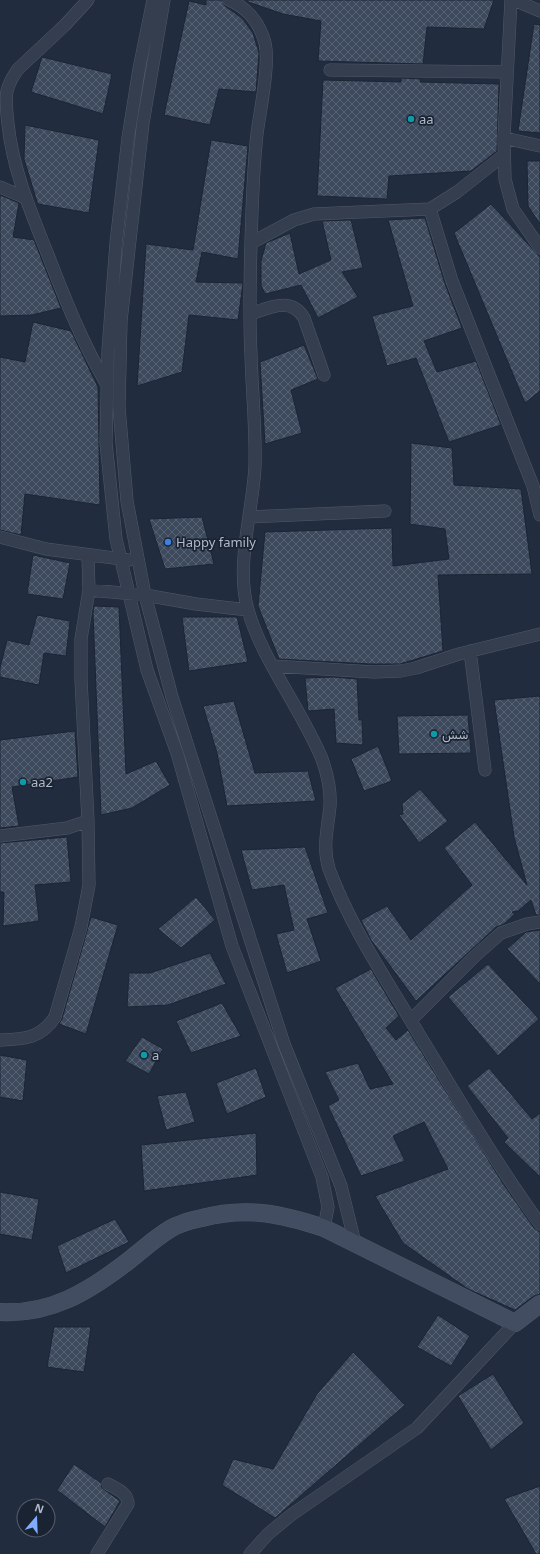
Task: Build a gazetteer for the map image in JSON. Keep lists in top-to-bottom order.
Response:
{
  "places": [
    "aa",
    "Happy family",
    "شش",
    "aa2",
    "a"
  ],
  "north": "top"
}
